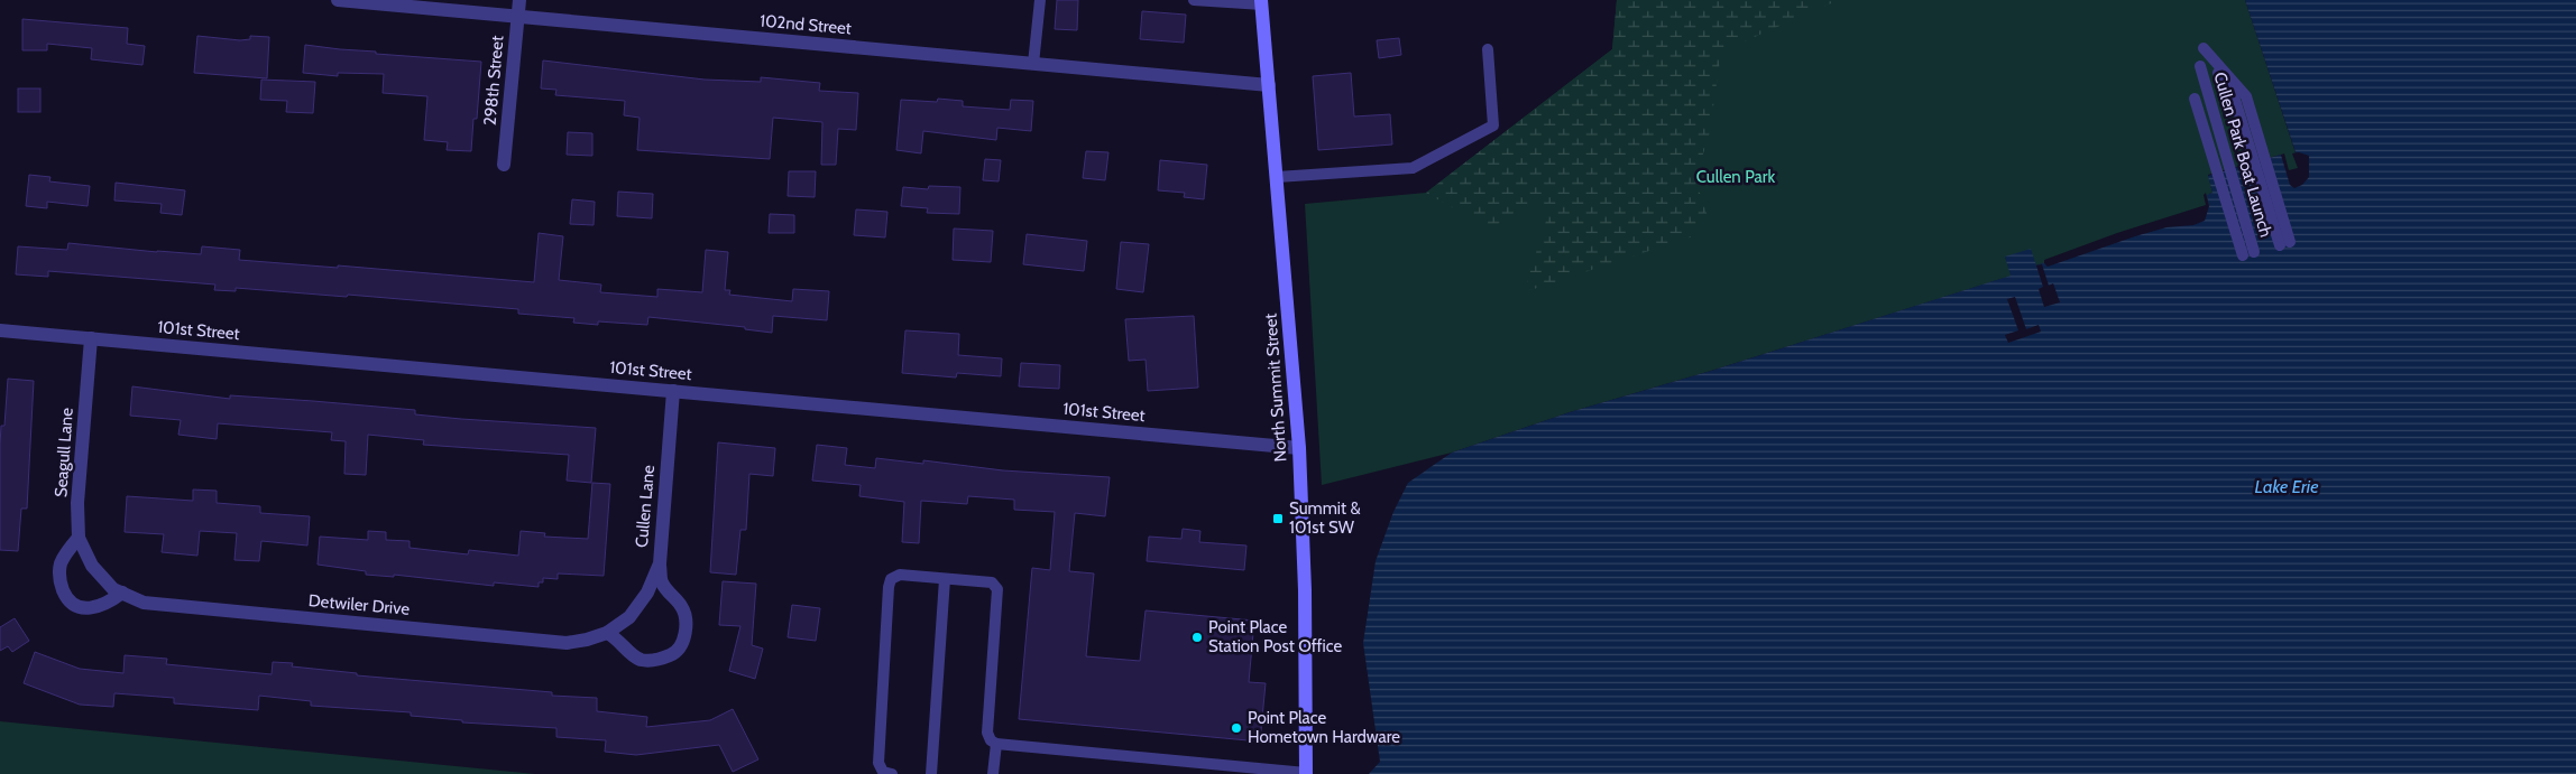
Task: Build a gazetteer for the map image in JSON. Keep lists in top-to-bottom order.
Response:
{
  "streets": {
    "main road": ["North Summit Street"],
    "street": [
      "102nd Street",
      "298th Street",
      "101st Street",
      "Seagull Lane",
      "Cullen Lane",
      "Detwiler Drive"
    ],
    "lane": ["Cullen Park Boat Launch"]
  },
  "crossings": [
    ["102nd Street", "298th Street"],
    ["102nd Street", "North Summit Street"],
    ["101st Street", "North Summit Street"],
    ["101st Street", "Seagull Lane"],
    ["101st Street", "Cullen Lane"],
    ["Seagull Lane", "Detwiler Drive"],
    ["Cullen Lane", "Detwiler Drive"]
  ],
  "water": ["Lake Erie"],
  "parks": ["Cullen Park"],
  "places": {
    "transit": ["Summit & 101st SW"],
    "other": ["Point Place Station Post Office", "Point Place Hometown Hardware"]
  }
}
